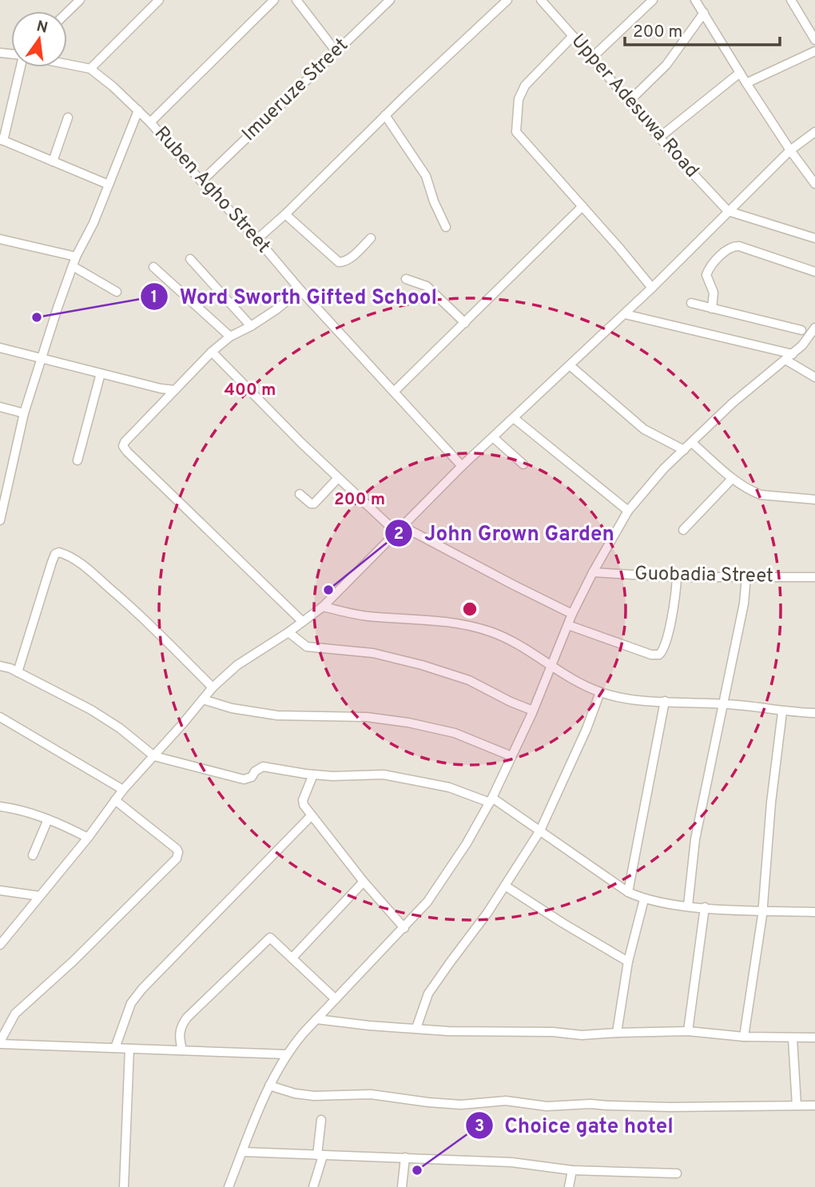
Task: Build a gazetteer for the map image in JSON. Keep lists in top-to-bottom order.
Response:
{
  "streets": {
    "street": [
      "Imueruze Street",
      "Upper Adesuwa Road",
      "Ruben Agho Street",
      "Guobadia Street"
    ]
  },
  "crossings": [
    ["Imueruze Street", "Ruben Agho Street"]
  ],
  "places": ["Word Sworth Gifted School", "John Grown Garden", "Choice gate hotel"],
  "scale_bar": "200 m",
  "north": "top",
  "rings": ["400 m", "200 m"]
}
